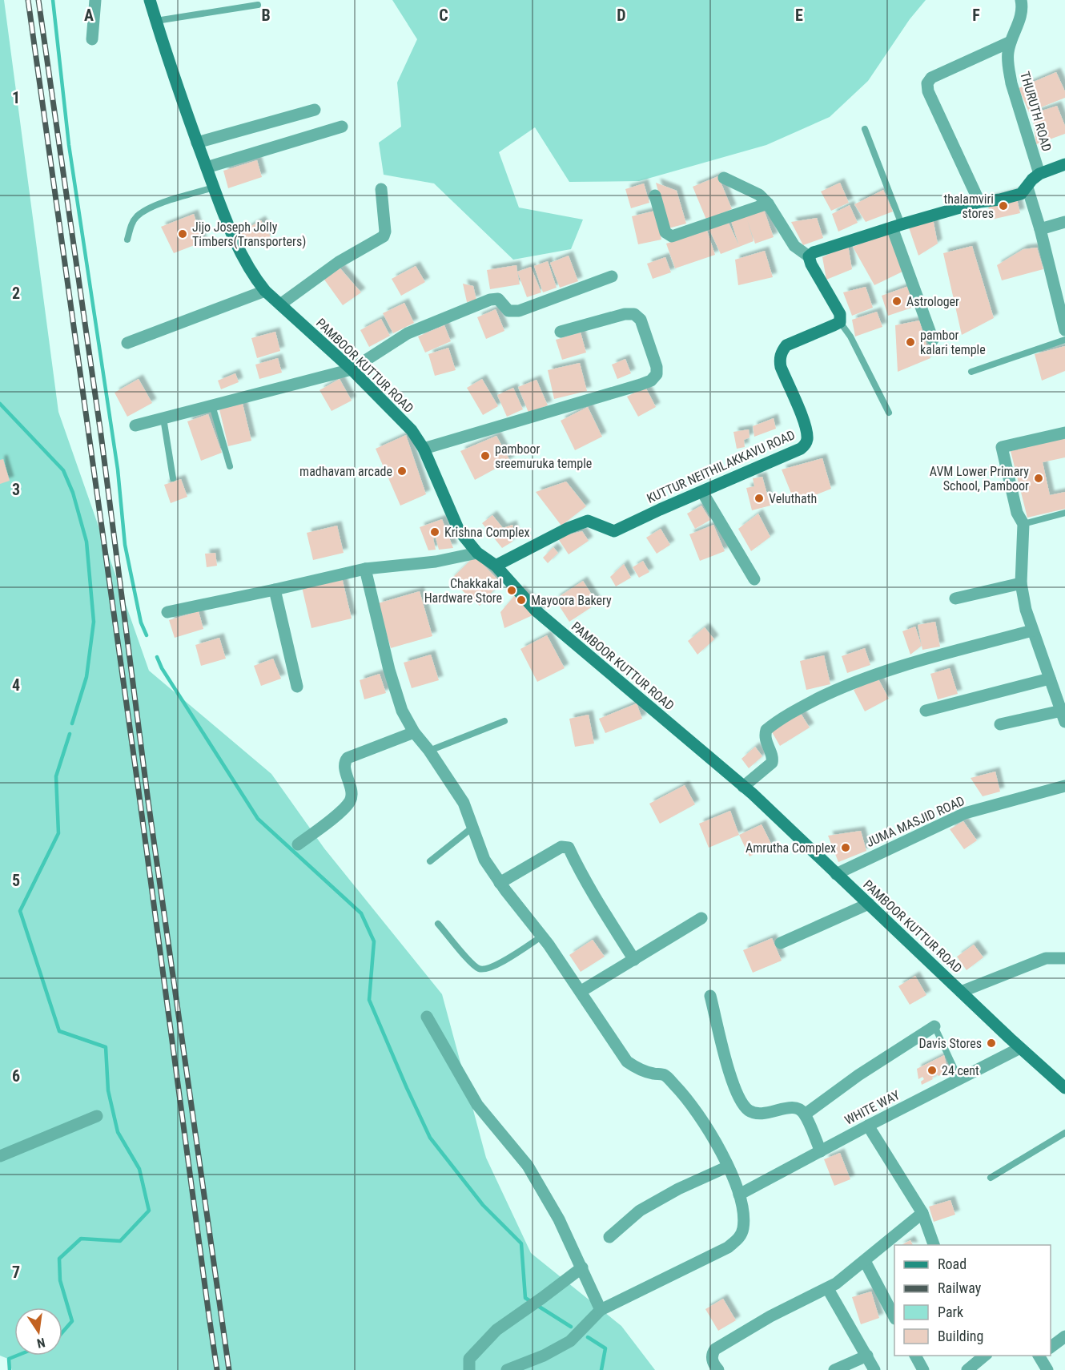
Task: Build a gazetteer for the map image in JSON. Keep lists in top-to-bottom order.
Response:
{
  "streets": {
    "main road": ["PAMBOOR KUTTUR ROAD", "KUTTUR NEITHILAKKAVU ROAD"],
    "street": ["THURUTH ROAD", "JUMA MASJID ROAD", "WHITE WAY"]
  },
  "crossings": [
    ["PAMBOOR KUTTUR ROAD", "KUTTUR NEITHILAKKAVU ROAD"],
    ["PAMBOOR KUTTUR ROAD", "JUMA MASJID ROAD"],
    ["PAMBOOR KUTTUR ROAD", "WHITE WAY"]
  ],
  "places": [
    "thalamviri stores",
    "Jijo Joseph Jolly Timbers(Transporters)",
    "Astrologer",
    "pambor kalari temple",
    "pamboor sreemuruka temple",
    "madhavam arcade",
    "AVM Lower Primary School, Pamboor",
    "Veluthath",
    "Krishna Complex",
    "Chakkakal Hardware Store",
    "Mayoora Bakery",
    "Amrutha Complex",
    "Davis Stores",
    "24 cent"
  ],
  "legend": [
    "Road",
    "Railway",
    "Park",
    "Building"
  ],
  "north": "bottom",
  "grid": {
    "columns": [
      "A",
      "B",
      "C",
      "D",
      "E",
      "F"
    ],
    "rows": [
      "1",
      "2",
      "3",
      "4",
      "5",
      "6",
      "7"
    ]
  }
}
